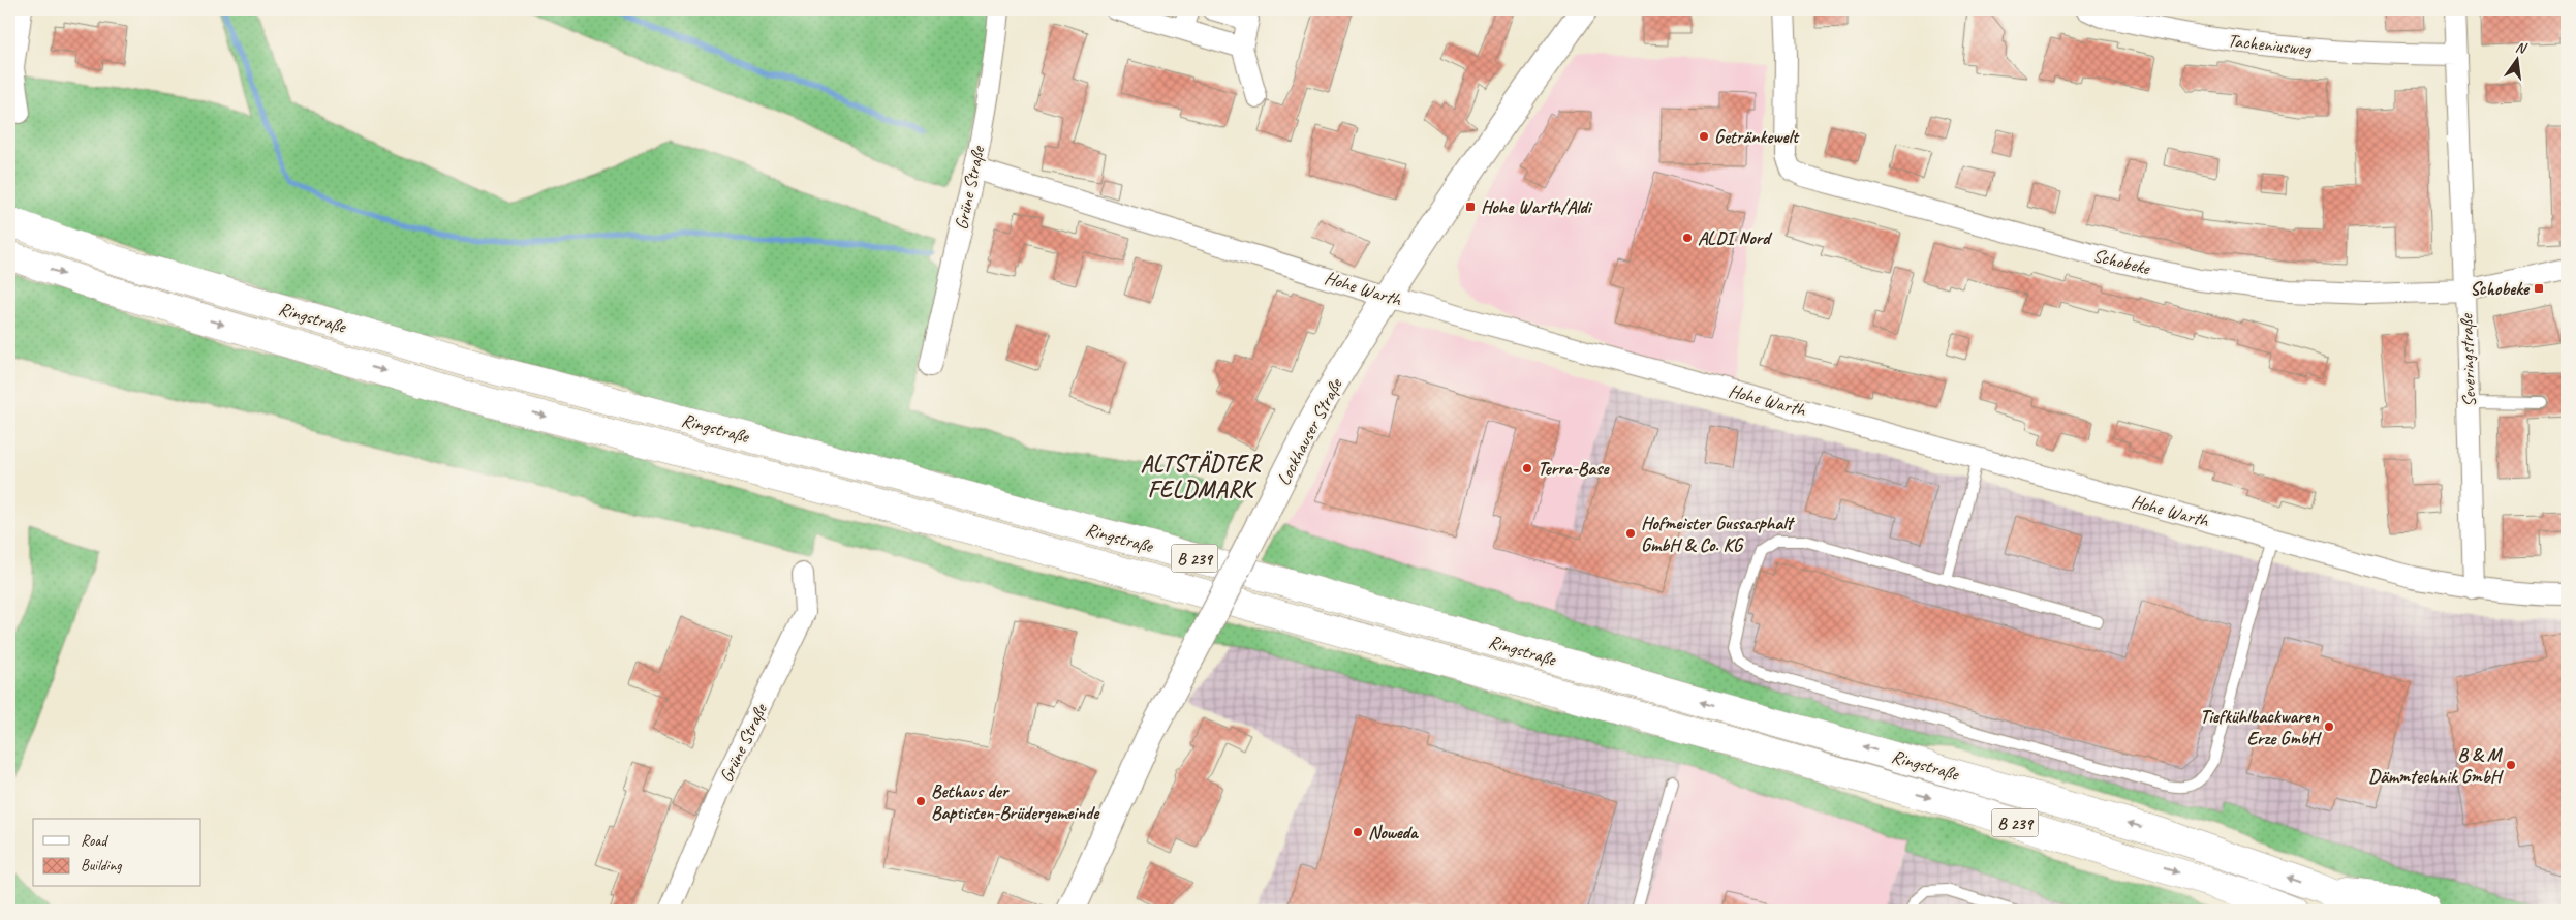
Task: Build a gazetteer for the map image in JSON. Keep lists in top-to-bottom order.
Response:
{
  "streets": {
    "highway": ["Ringstraße", "B 239"],
    "street": [
      "Tacheniusweg",
      "Grüne Straße",
      "Schobeke",
      "Hohe Warth",
      "Severingstraße",
      "Lockhauser Straße"
    ]
  },
  "crossings": [
    ["Tacheniusweg", "Severingstraße"],
    ["Grüne Straße", "Hohe Warth"],
    ["Schobeke", "Severingstraße"],
    ["Hohe Warth", "Severingstraße"],
    ["Hohe Warth", "Lockhauser Straße"]
  ],
  "districts": ["ALTSTÄDTER FELDMARK"],
  "places": {
    "other": [
      "Getränkewelt",
      "ALDI Nord",
      "Terra-Base",
      "Hofmeister Gussasphalt GmbH & Co. KG",
      "Tiefkühlbackwaren Erze GmbH",
      "B & M Dämmtechnik GmbH",
      "Bethaus der Baptisten-Brüdergemeinde",
      "Noweda"
    ],
    "transit": ["Hohe Warth/Aldi", "Schobeke"]
  },
  "legend": ["Road", "Building"],
  "north": "top"
}
